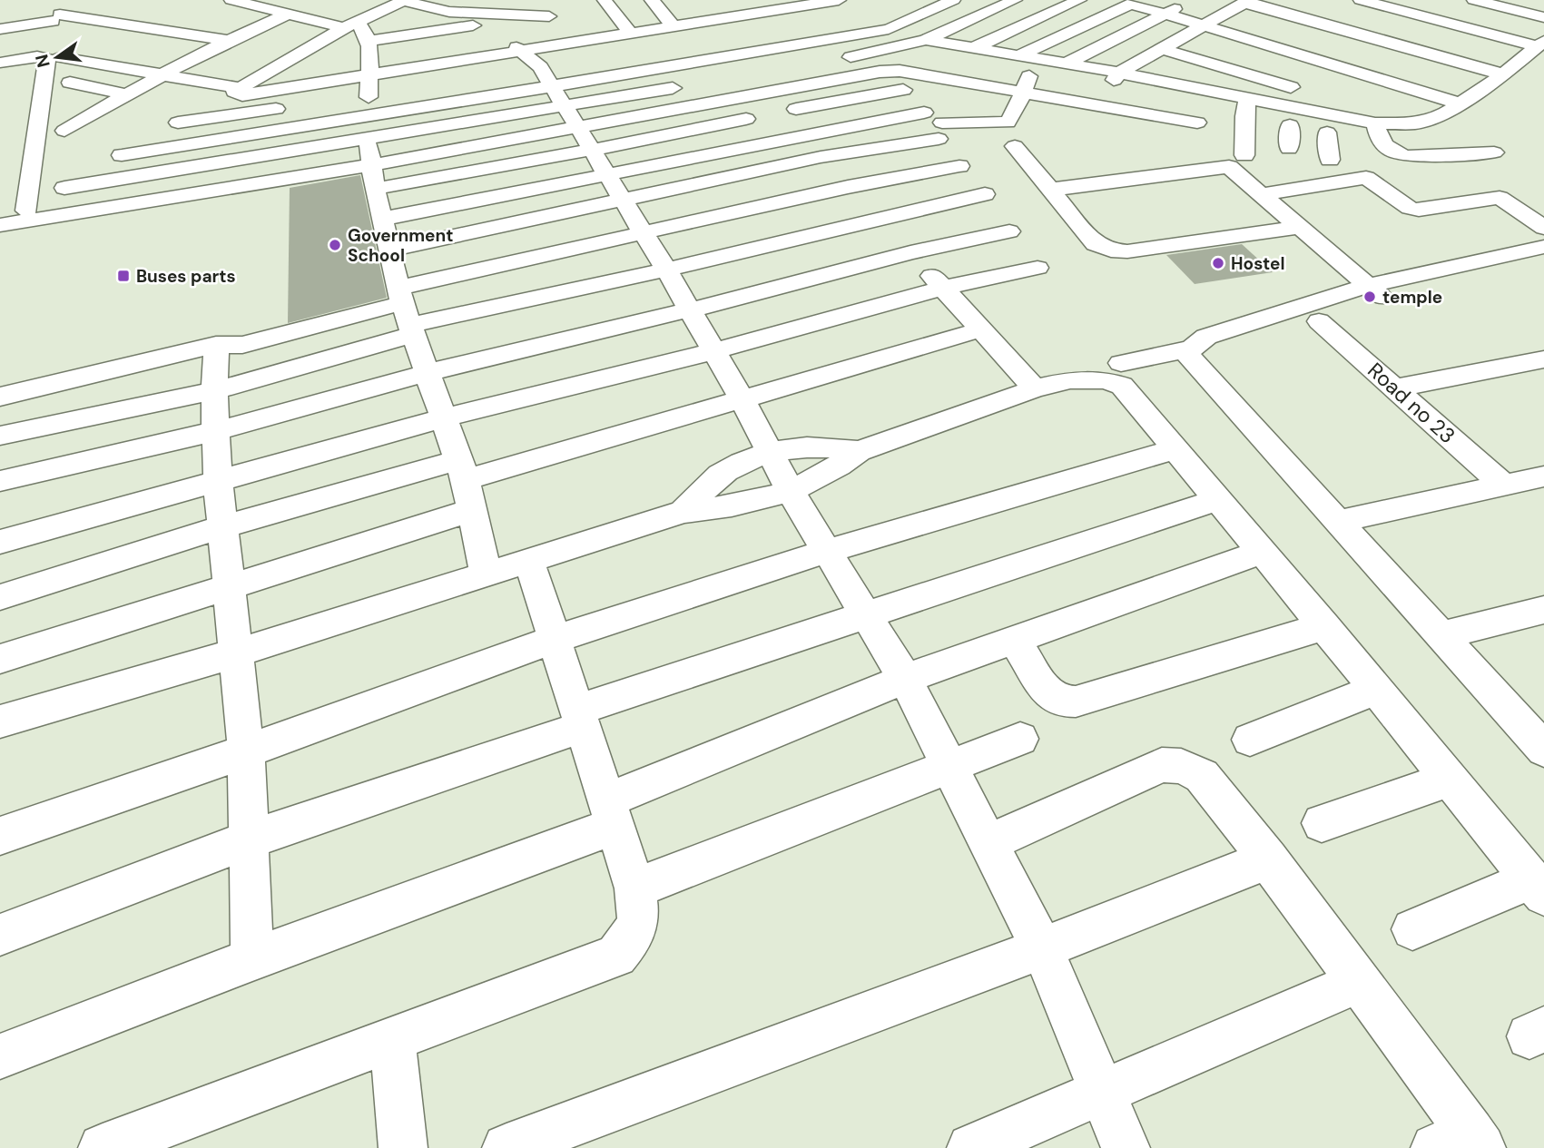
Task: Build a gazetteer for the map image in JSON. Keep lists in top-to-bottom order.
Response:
{
  "streets": {
    "street": ["Road no 23"]
  },
  "places": {
    "other": ["Government School", "Hostel", "temple"],
    "transit": ["Buses parts"]
  },
  "north": "left"
}
